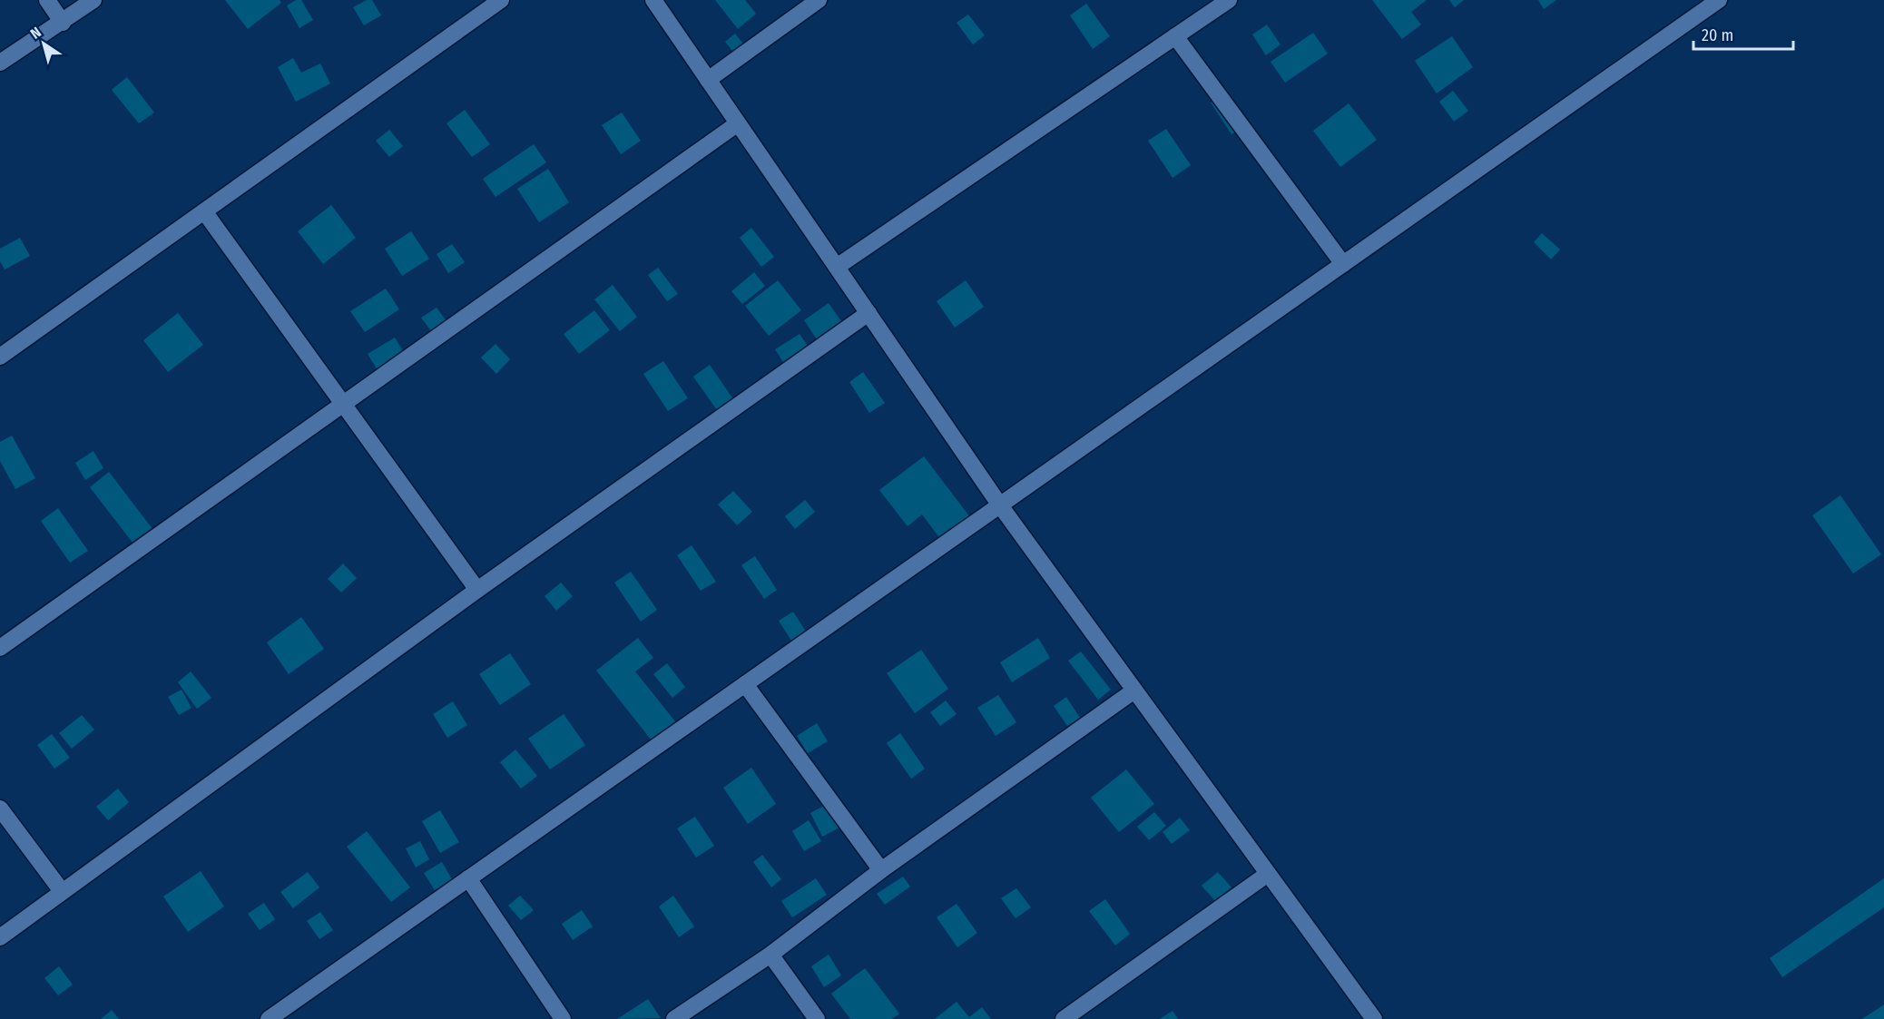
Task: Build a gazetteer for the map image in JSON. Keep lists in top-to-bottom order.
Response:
{
  "scale_bar": "20 m",
  "north": "top left"
}
